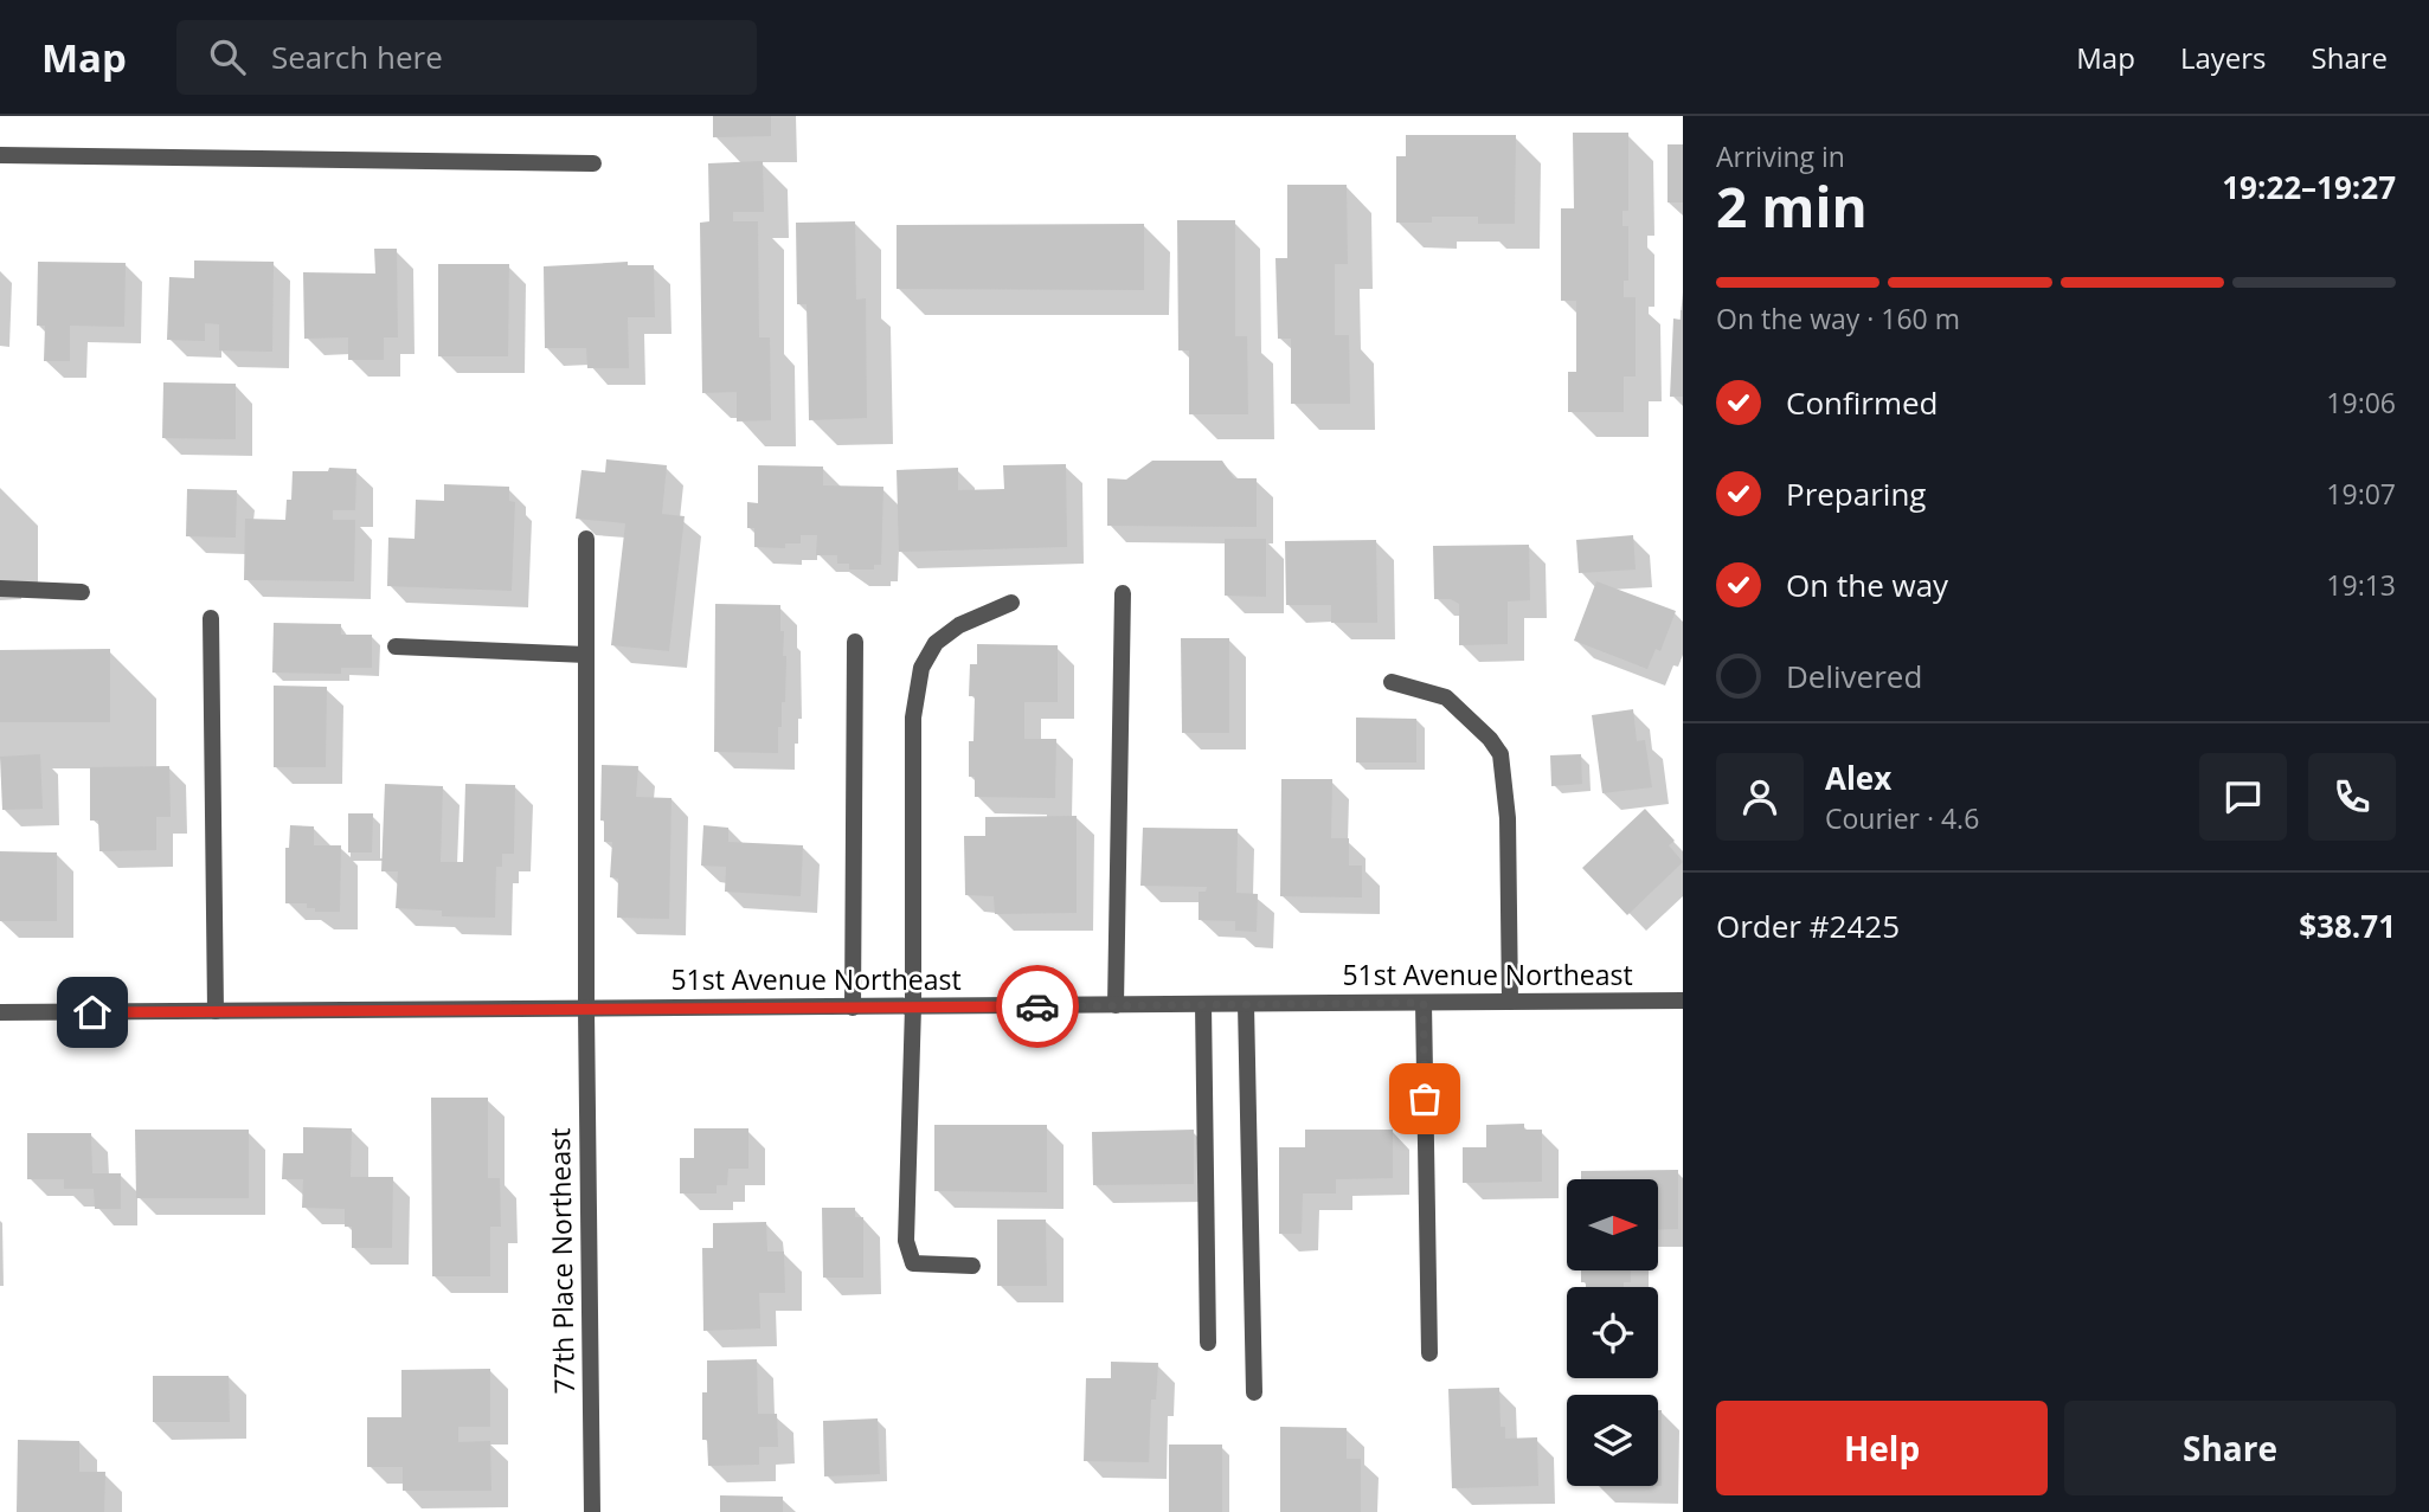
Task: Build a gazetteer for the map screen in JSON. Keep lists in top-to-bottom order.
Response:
{
  "streets": {
    "street": ["51st Avenue Northeast", "77th Place Northeast"]
  },
  "crossings": [
    ["51st Avenue Northeast", "77th Place Northeast"]
  ],
  "north": "right",
  "page": {
    "header": "Map",
    "search": "Search here",
    "nav": ["Map", "Layers", "Share"],
    "heading": ["2 min", "Arriving in", "19:22–19:27"],
    "panel": [
      "Alex",
      "Courier · 4.6",
      "Order #2425",
      "$38.71"
    ],
    "bar": "On the way · 160 m",
    "list": [
      ["Confirmed", "19:06"],
      ["Preparing", "19:07"],
      ["On the way", "19:13"],
      "Delivered"
    ],
    "buttons": ["Help", "Share"]
  }
}
